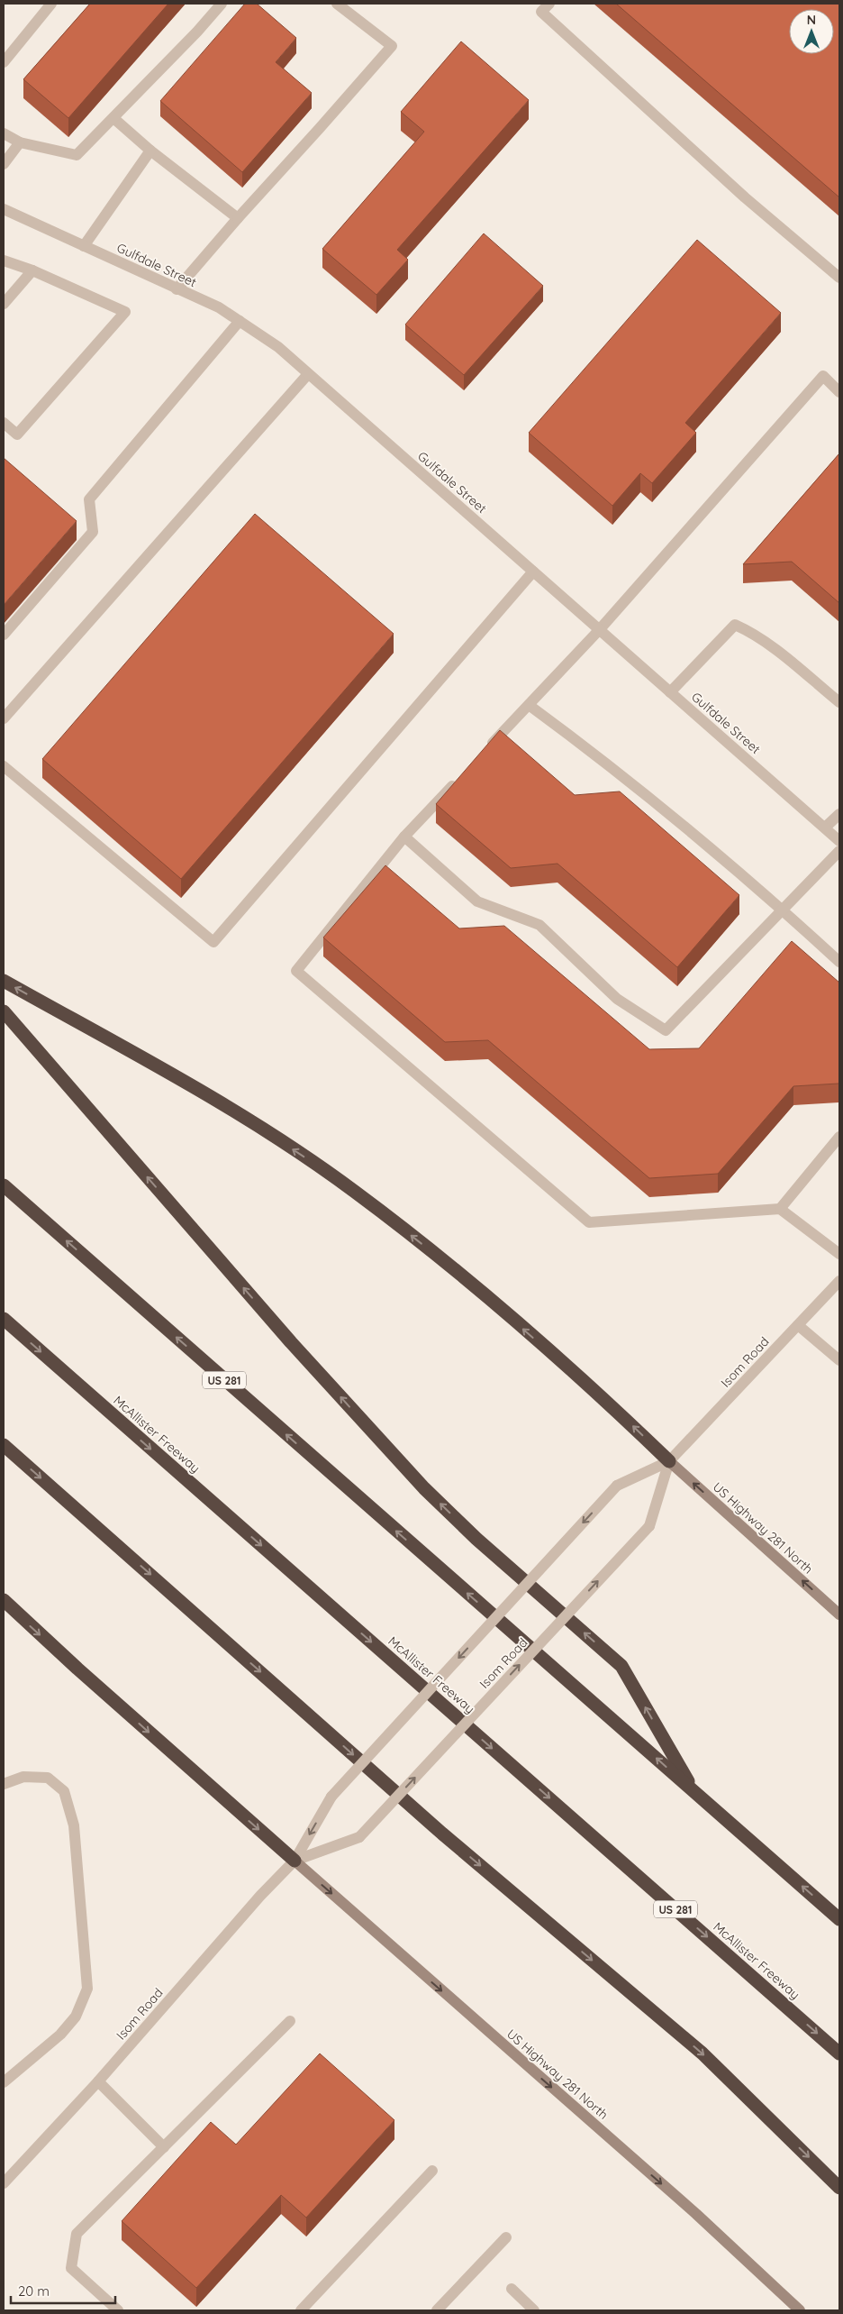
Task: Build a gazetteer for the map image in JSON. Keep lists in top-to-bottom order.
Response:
{
  "streets": {
    "highway": ["US 281", "McAllister Freeway"],
    "main road": ["US Highway 281 North"],
    "street": ["Gulfdale Street", "Isom Road"]
  },
  "crossings": [
    ["Isom Road", "US Highway 281 North"]
  ],
  "scale_bar": "20 m",
  "north": "top"
}
